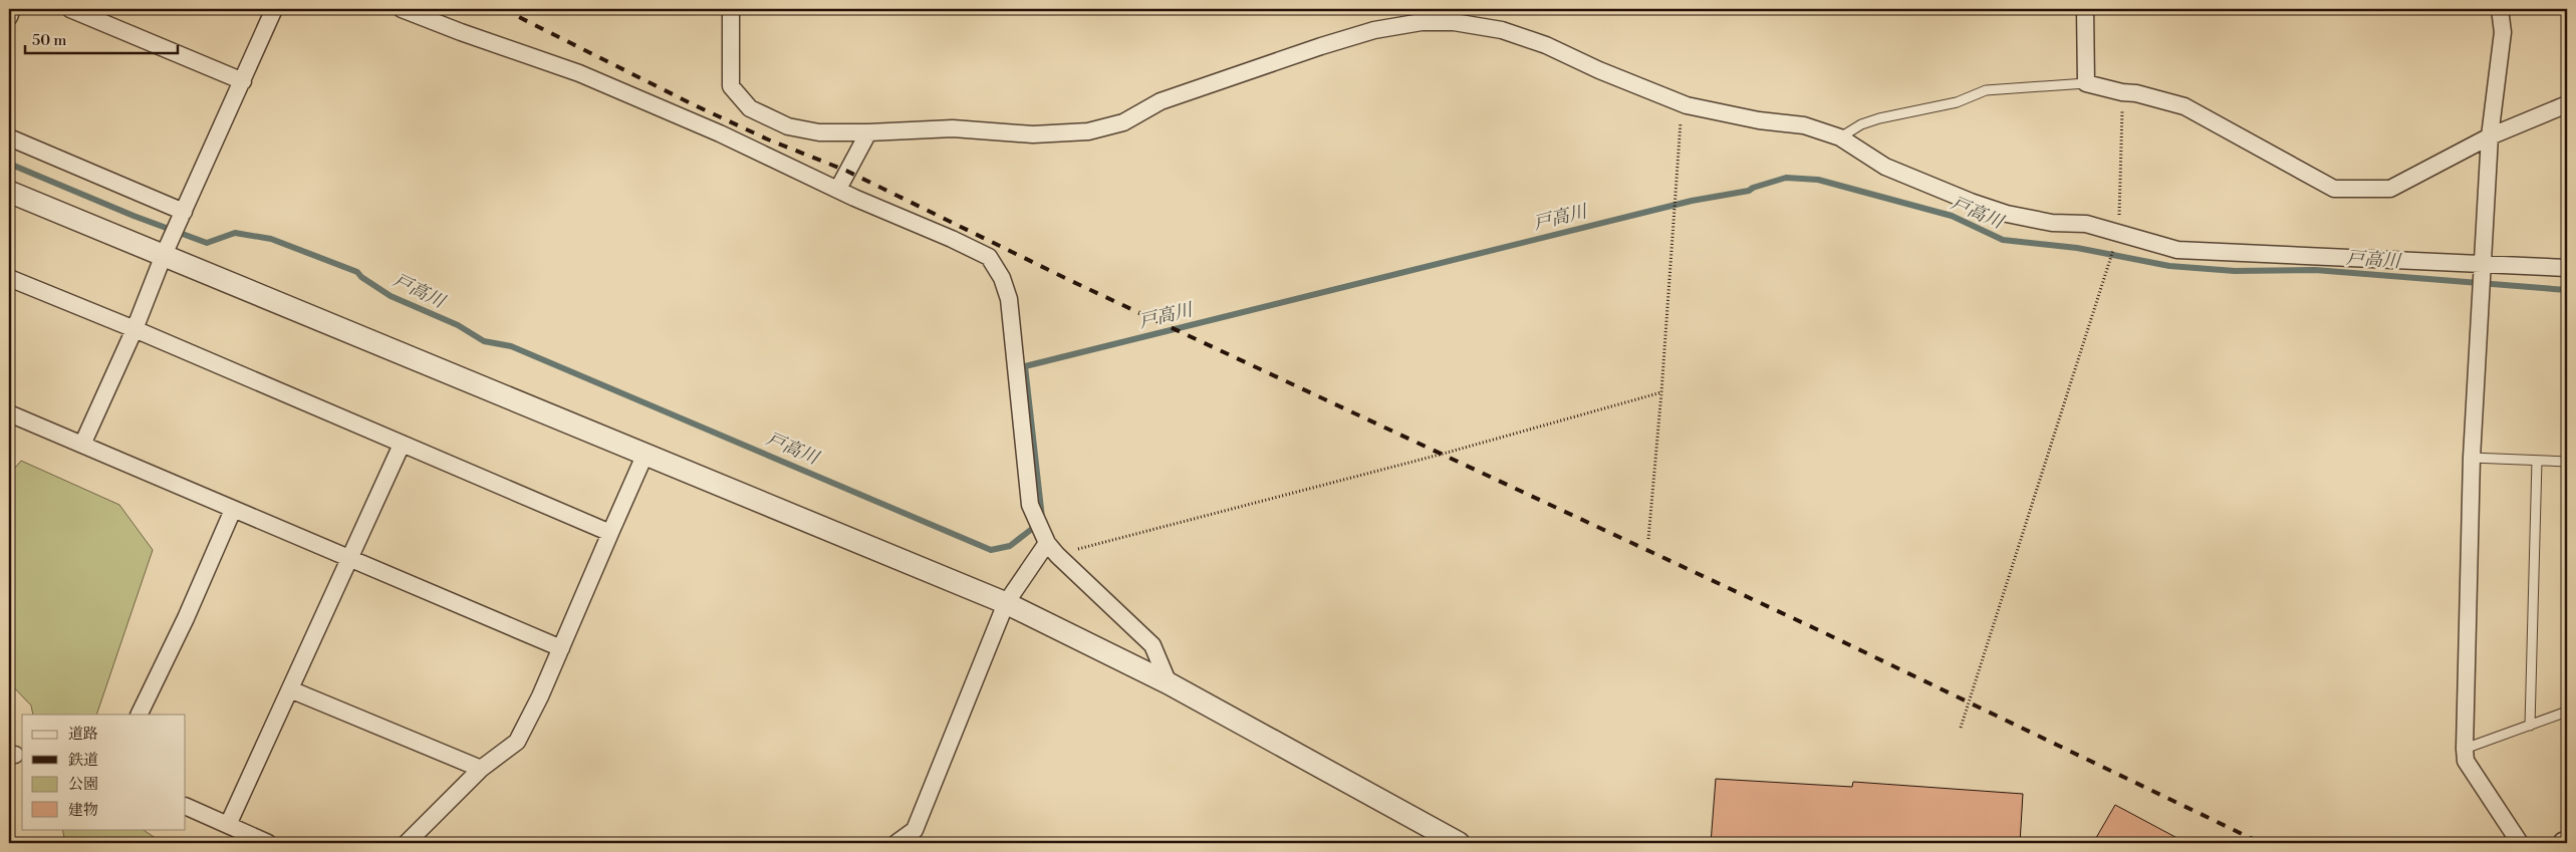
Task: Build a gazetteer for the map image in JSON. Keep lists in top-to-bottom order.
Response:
{
  "water": ["戸高川"],
  "legend": [
    "道路",
    "鉄道",
    "公園",
    "建物"
  ],
  "scale_bar": "50 m"
}
